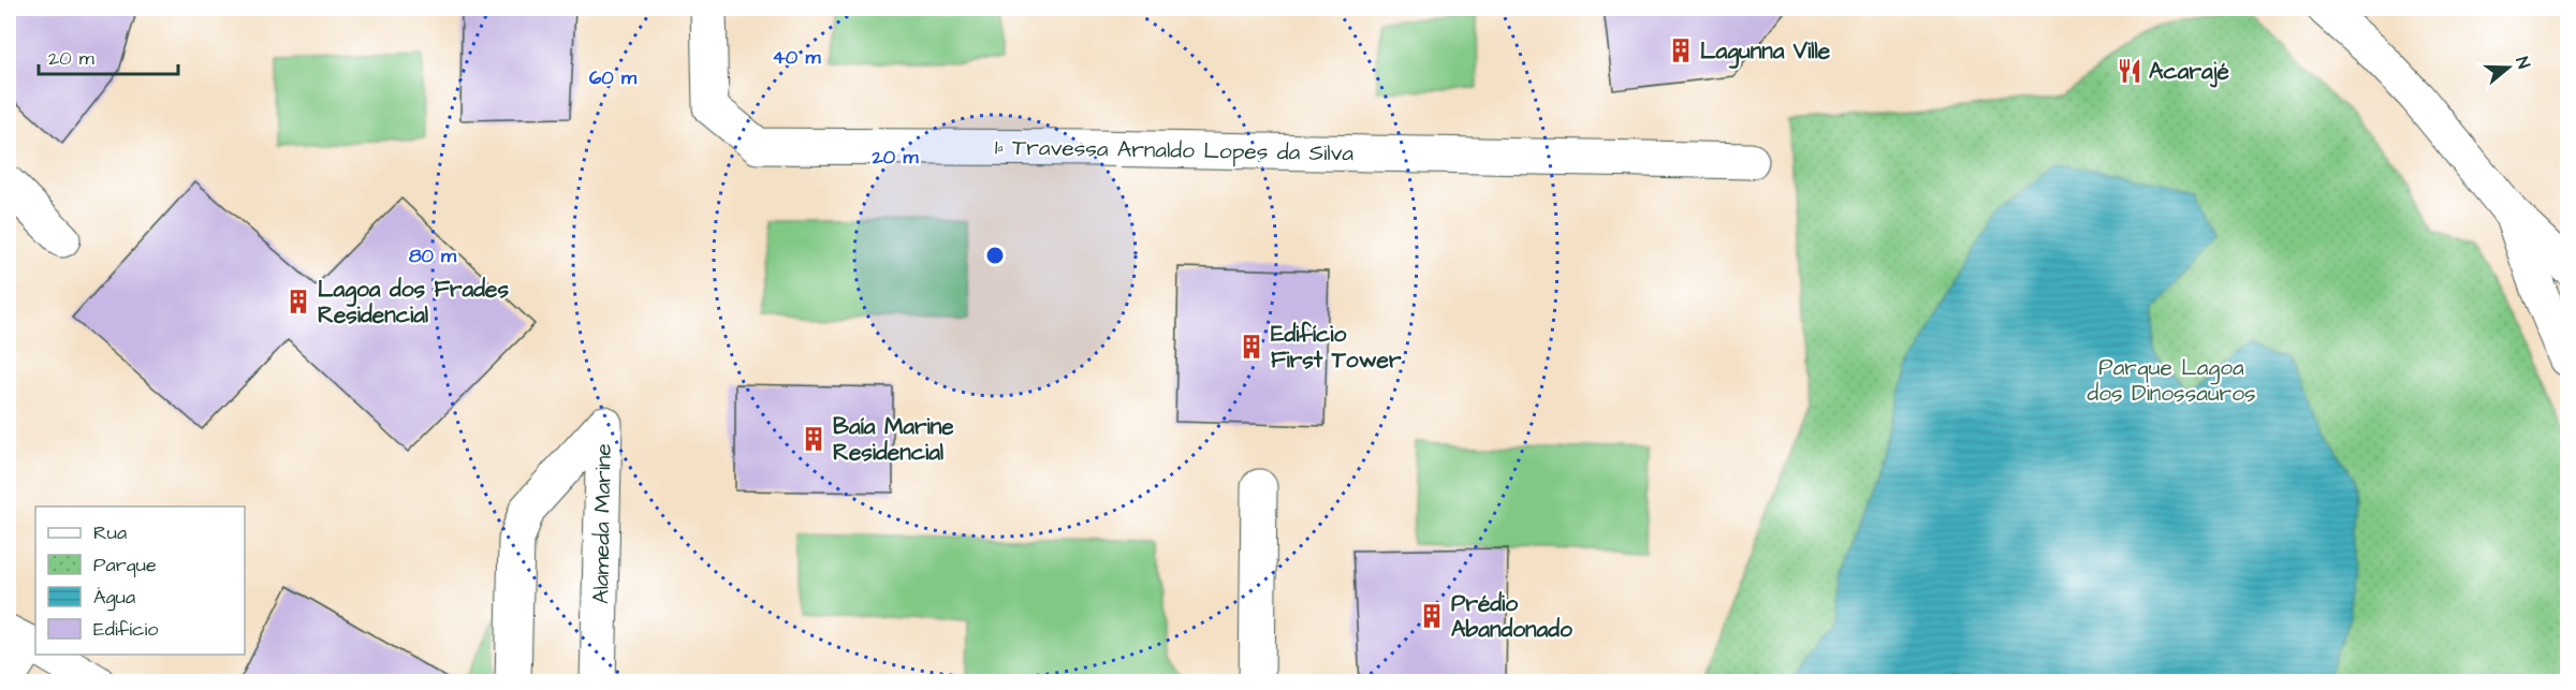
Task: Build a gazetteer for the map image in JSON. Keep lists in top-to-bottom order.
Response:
{
  "streets": {
    "street": ["1ª Travessa Arnaldo Lopes da Silva", "Alameda Marine"]
  },
  "parks": ["Parque Lagoa dos Dinossauros"],
  "places": {
    "building": [
      "Lagunna Ville",
      "Lagoa dos Frades Residencial",
      "Edifício First Tower",
      "Baía Marine Residencial",
      "Prédio Abandonado"
    ],
    "restaurant": ["Acarajé"]
  },
  "legend": [
    "Rua",
    "Parque",
    "Água",
    "Edifício"
  ],
  "scale_bar": "20 m",
  "north": "right",
  "rings": [
    "40 m",
    "60 m",
    "20 m",
    "80 m"
  ]
}
